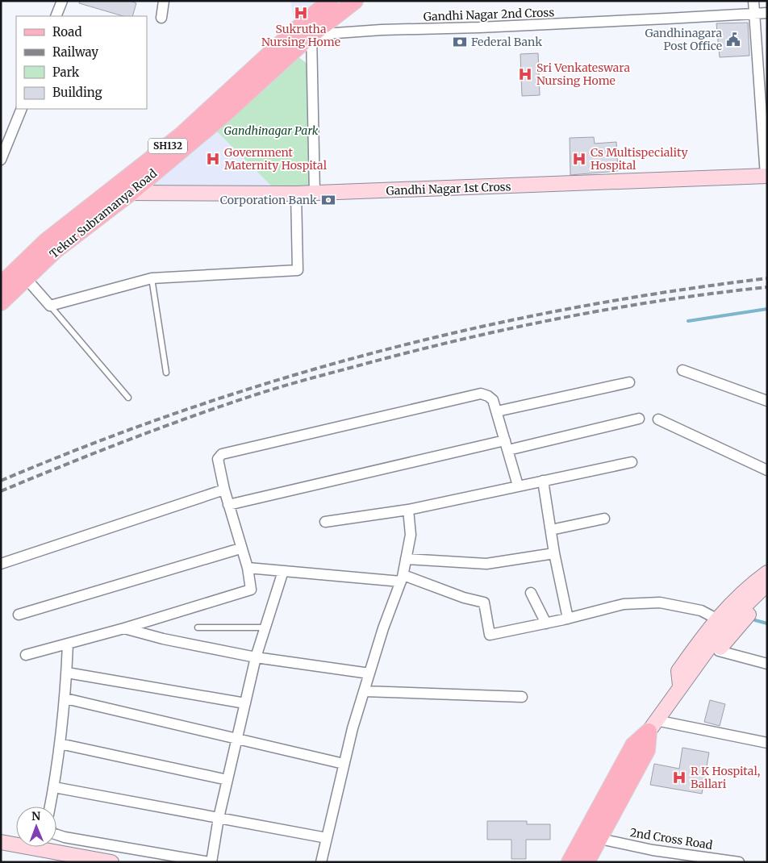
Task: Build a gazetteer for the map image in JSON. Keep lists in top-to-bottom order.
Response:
{
  "streets": {
    "main road": ["SH132", "Tekur Subramanya Road"],
    "street": ["Gandhi Nagar 2nd Cross", "Gandhi Nagar 1st Cross", "2nd Cross Road"]
  },
  "crossings": [
    ["Gandhi Nagar 2nd Cross", "Tekur Subramanya Road"],
    ["Gandhi Nagar 1st Cross", "Tekur Subramanya Road"]
  ],
  "parks": ["Gandhinagar Park"],
  "places": {
    "hospital": [
      "Sukrutha Nursing Home",
      "Sri Venkateswara Nursing Home",
      "Government Maternity Hospital",
      "Cs Multispeciality Hospital",
      "R K Hospital, Ballari"
    ],
    "public building": ["Gandhinagara Post Office"],
    "bank": ["Federal Bank", "Corporation Bank"]
  },
  "legend": [
    "Road",
    "Railway",
    "Park",
    "Building"
  ],
  "north": "top"
}
